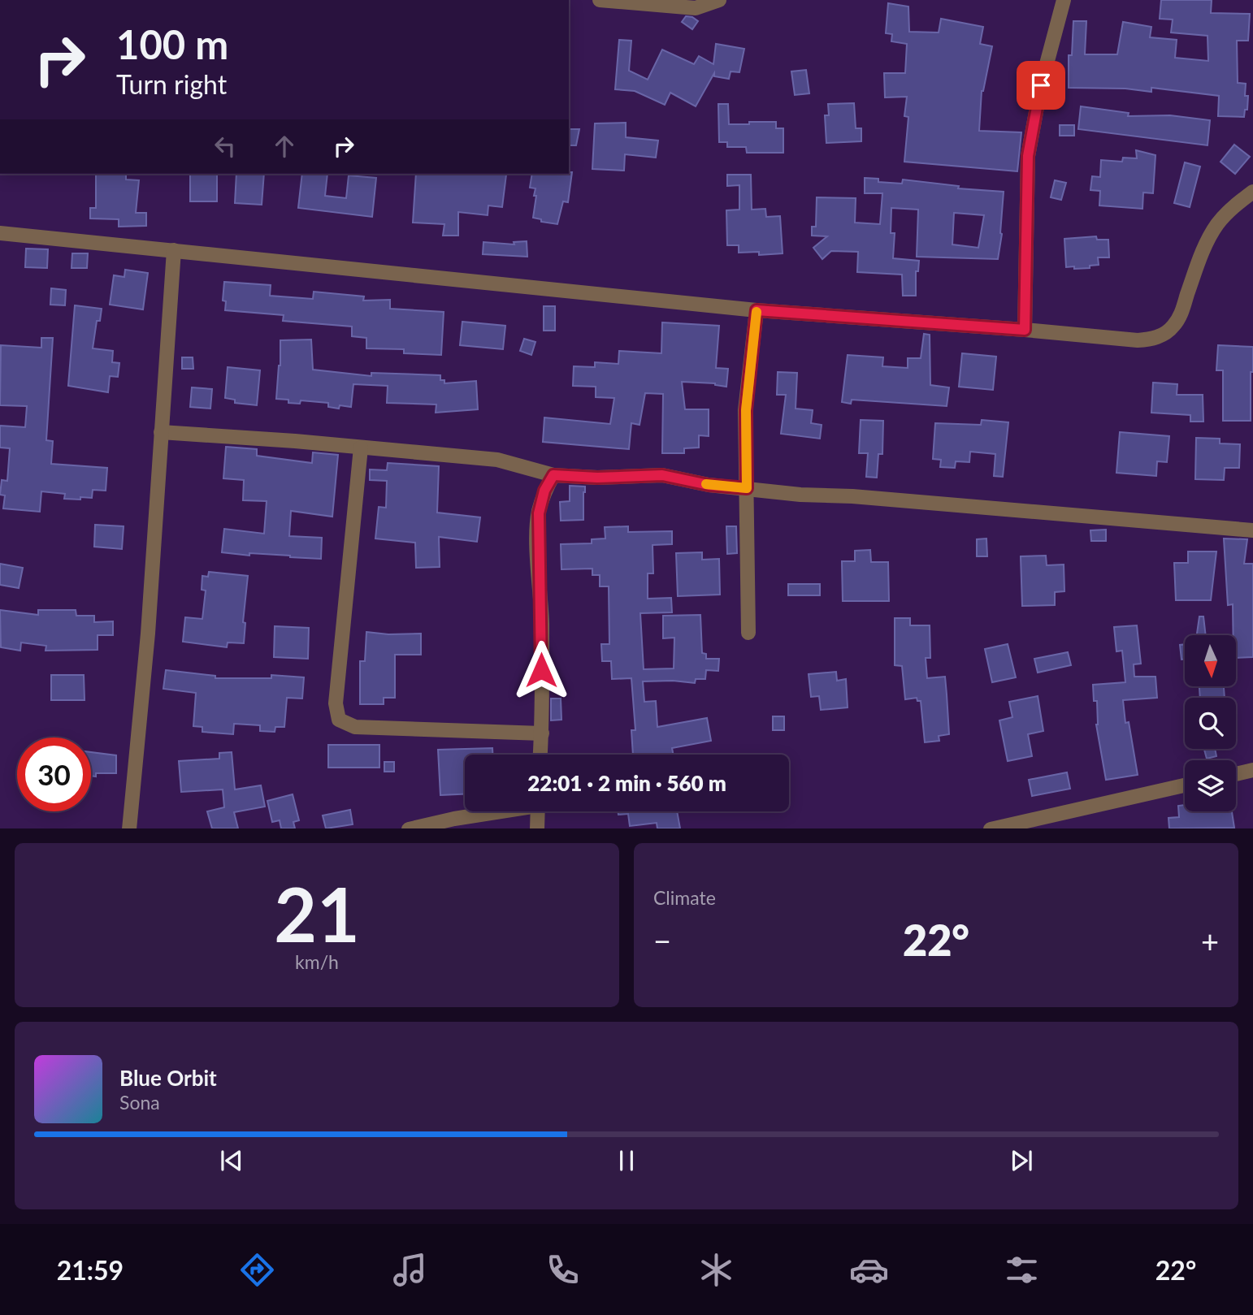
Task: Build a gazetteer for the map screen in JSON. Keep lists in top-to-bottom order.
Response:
{
  "north": "bottom",
  "page": {
    "turn": ["100 m", "Turn right"],
    "limit": "30",
    "trip": "22:01 · 2 min · 560 m",
    "tile": [
      ["21", "km/h"],
      "Climate"
    ],
    "heat": ["−", "22°", "+"],
    "song": ["Blue Orbit", "Sona"],
    "tabs": ["21:59", "22°"]
  }
}
